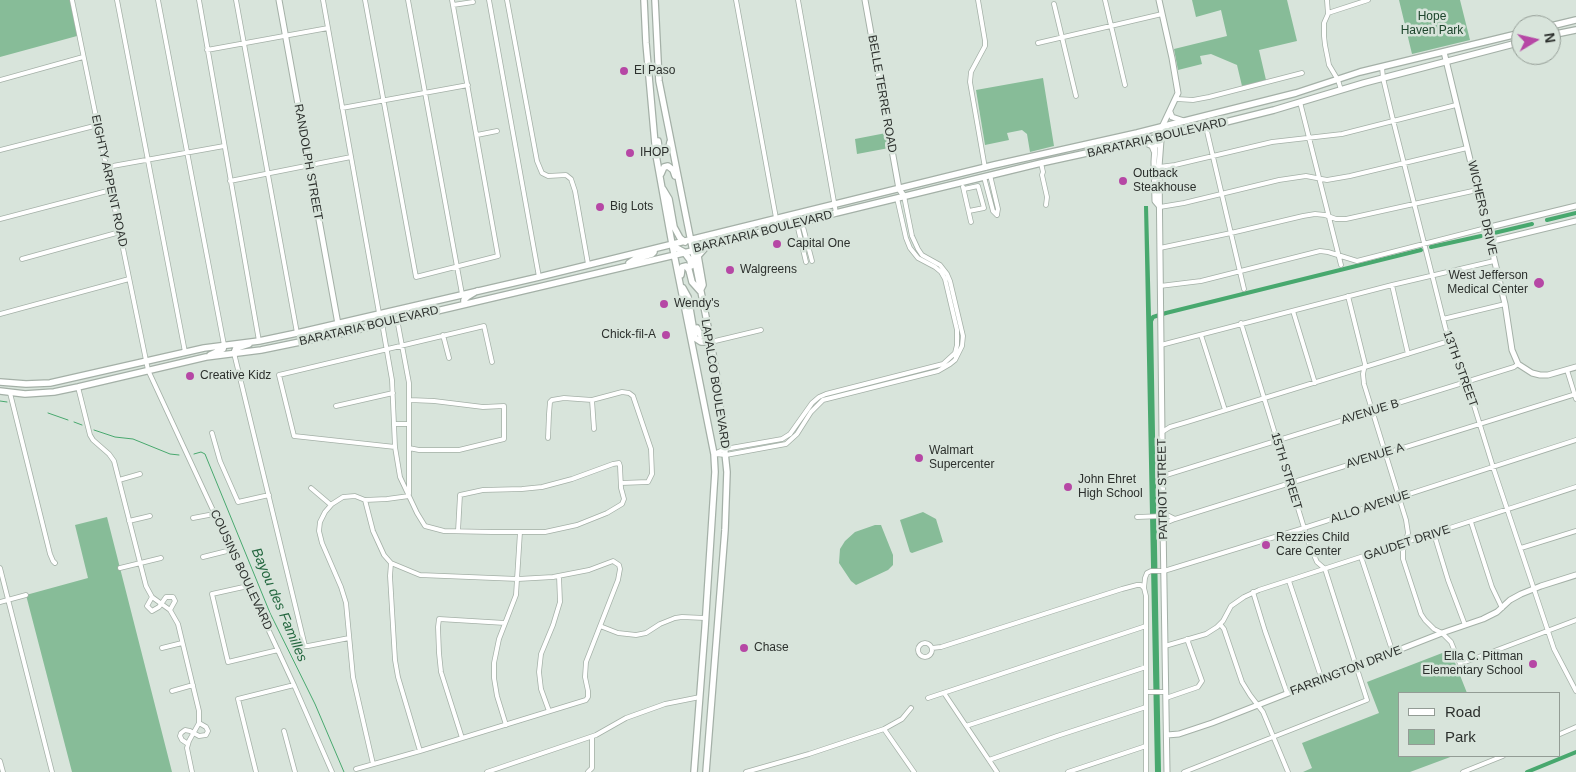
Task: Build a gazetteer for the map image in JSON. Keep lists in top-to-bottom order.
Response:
{
  "streets": {
    "main road": ["BARATARIA BOULEVARD", "LAPALCO BOULEVARD"],
    "street": [
      "BELLE TERRE ROAD",
      "RANDOLPH STREET",
      "EIGHTY ARPENT ROAD",
      "WICHERS DRIVE",
      "13TH STREET",
      "AVENUE B",
      "AVENUE A",
      "15TH STREET",
      "PATRIOT STREET",
      "ALLO AVENUE",
      "GAUDET DRIVE",
      "COUSINS BOULEVARD",
      "FARRINGTON DRIVE"
    ]
  },
  "crossings": [
    ["BELLE TERRE ROAD", "BARATARIA BOULEVARD"],
    ["BARATARIA BOULEVARD", "RANDOLPH STREET"],
    ["BARATARIA BOULEVARD", "EIGHTY ARPENT ROAD"],
    ["BARATARIA BOULEVARD", "WICHERS DRIVE"],
    ["BARATARIA BOULEVARD", "13TH STREET"],
    ["BARATARIA BOULEVARD", "LAPALCO BOULEVARD"],
    ["BARATARIA BOULEVARD", "PATRIOT STREET"],
    ["BARATARIA BOULEVARD", "COUSINS BOULEVARD"],
    ["EIGHTY ARPENT ROAD", "COUSINS BOULEVARD"],
    ["WICHERS DRIVE", "AVENUE B"],
    ["13TH STREET", "AVENUE B"],
    ["13TH STREET", "AVENUE A"],
    ["13TH STREET", "ALLO AVENUE"],
    ["13TH STREET", "GAUDET DRIVE"],
    ["13TH STREET", "FARRINGTON DRIVE"],
    ["AVENUE B", "15TH STREET"],
    ["AVENUE B", "PATRIOT STREET"],
    ["AVENUE A", "15TH STREET"],
    ["AVENUE A", "PATRIOT STREET"],
    ["15TH STREET", "ALLO AVENUE"],
    ["15TH STREET", "GAUDET DRIVE"],
    ["15TH STREET", "FARRINGTON DRIVE"],
    ["PATRIOT STREET", "ALLO AVENUE"],
    ["PATRIOT STREET", "GAUDET DRIVE"],
    ["PATRIOT STREET", "FARRINGTON DRIVE"]
  ],
  "water": ["Bayou des Familles"],
  "parks": ["Hope Haven Park"],
  "places": [
    "El Paso",
    "IHOP",
    "Outback Steakhouse",
    "Big Lots",
    "Capital One",
    "Walgreens",
    "West Jefferson Medical Center",
    "Wendy's",
    "Chick-fil-A",
    "Creative Kidz",
    "Walmart Supercenter",
    "John Ehret High School",
    "Rezzies Child Care Center",
    "Chase",
    "Ella C. Pittman Elementary School"
  ],
  "legend": ["Road", "Park"],
  "north": "right"
}
